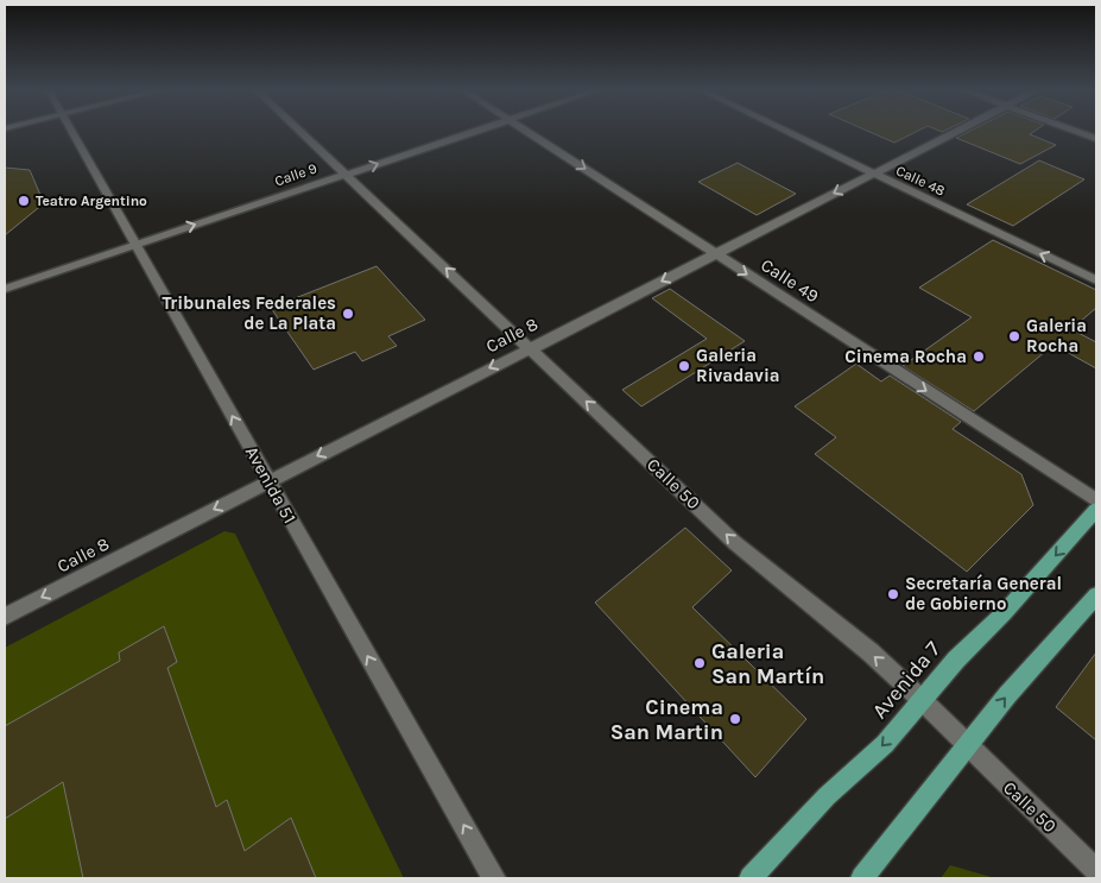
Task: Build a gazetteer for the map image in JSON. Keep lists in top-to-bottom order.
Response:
{
  "streets": {
    "main road": ["Avenida 7"],
    "street": [
      "Calle 9",
      "Calle 48",
      "Calle 49",
      "Calle 8",
      "Calle 50",
      "Avenida 51"
    ]
  },
  "crossings": [
    ["Calle 9", "Calle 50"],
    ["Calle 9", "Avenida 51"],
    ["Calle 48", "Calle 8"],
    ["Calle 49", "Calle 8"],
    ["Calle 8", "Calle 50"],
    ["Calle 8", "Avenida 51"],
    ["Calle 50", "Avenida 7"]
  ],
  "one_way": [
    "Calle 9",
    "Calle 48",
    "Calle 49",
    "Calle 8",
    "Calle 50",
    "Avenida 51"
  ],
  "places": [
    "Teatro Argentino",
    "Tribunales Federales de La Plata",
    "Galeria Rocha",
    "Cinema Rocha",
    "Galeria Rivadavia",
    "Secretaría General de Gobierno",
    "Galeria San Martín",
    "Cinema San Martin"
  ]
}
